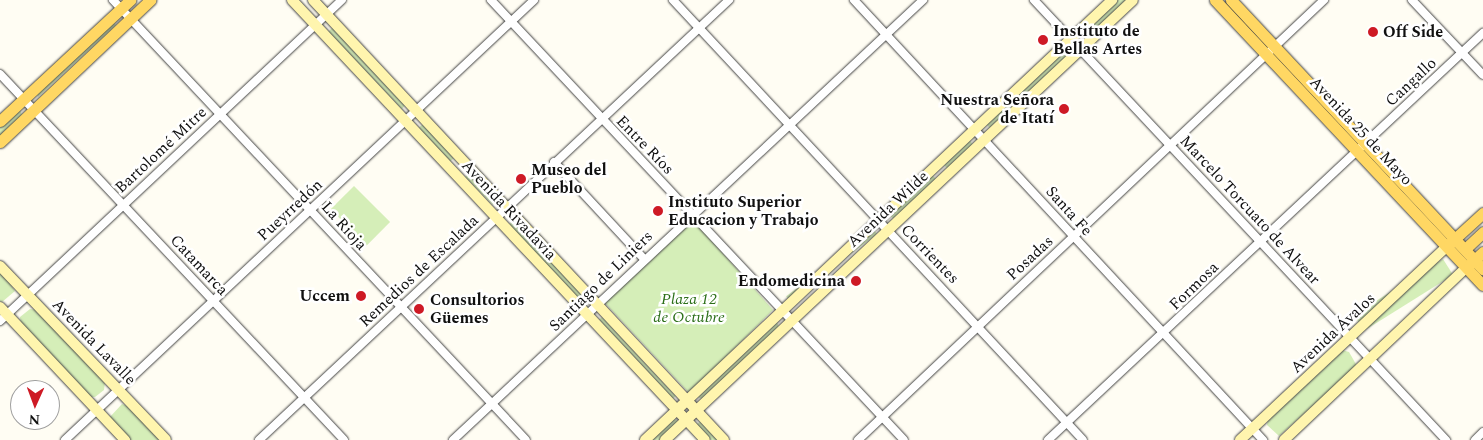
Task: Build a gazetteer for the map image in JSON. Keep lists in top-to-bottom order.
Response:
{
  "streets": {
    "main road": [
      "Avenida 25 de Mayo",
      "Avenida Wilde",
      "Avenida Rivadavia",
      "Avenida Ávalos",
      "Avenida Lavalle"
    ],
    "street": [
      "Cangallo",
      "Entre Ríos",
      "Bartolomé Mitre",
      "Pueyrredón",
      "Marcelo Torcuato de Alvear",
      "Santa Fe",
      "La Rioja",
      "Corrientes",
      "Posadas",
      "Catamarca",
      "Remedios de Escalada",
      "Santiago de Liniers",
      "Formosa"
    ]
  },
  "crossings": [
    ["Cangallo", "Avenida 25 de Mayo"],
    ["Cangallo", "Formosa"],
    ["Avenida 25 de Mayo", "Posadas"],
    ["Avenida 25 de Mayo", "Formosa"],
    ["Avenida 25 de Mayo", "Avenida Ávalos"],
    ["Entre Ríos", "Avenida Wilde"],
    ["Entre Ríos", "Pueyrredón"],
    ["Entre Ríos", "Posadas"],
    ["Entre Ríos", "Remedios de Escalada"],
    ["Entre Ríos", "Santiago de Liniers"],
    ["Bartolomé Mitre", "Avenida Rivadavia"],
    ["Bartolomé Mitre", "La Rioja"],
    ["Bartolomé Mitre", "Catamarca"],
    ["Bartolomé Mitre", "Avenida Lavalle"],
    ["Avenida Wilde", "Avenida Rivadavia"],
    ["Avenida Wilde", "Marcelo Torcuato de Alvear"],
    ["Avenida Wilde", "Santa Fe"],
    ["Avenida Wilde", "Corrientes"],
    ["Pueyrredón", "Avenida Rivadavia"],
    ["Pueyrredón", "La Rioja"],
    ["Pueyrredón", "Catamarca"],
    ["Pueyrredón", "Avenida Lavalle"],
    ["Avenida Rivadavia", "Remedios de Escalada"],
    ["Avenida Rivadavia", "Santiago de Liniers"],
    ["Marcelo Torcuato de Alvear", "Posadas"],
    ["Marcelo Torcuato de Alvear", "Formosa"],
    ["Marcelo Torcuato de Alvear", "Avenida Ávalos"],
    ["Santa Fe", "Posadas"],
    ["Santa Fe", "Santiago de Liniers"],
    ["Santa Fe", "Formosa"],
    ["Santa Fe", "Avenida Ávalos"],
    ["La Rioja", "Remedios de Escalada"],
    ["La Rioja", "Santiago de Liniers"],
    ["Corrientes", "Posadas"],
    ["Corrientes", "Remedios de Escalada"],
    ["Corrientes", "Santiago de Liniers"],
    ["Corrientes", "Formosa"],
    ["Catamarca", "Remedios de Escalada"]
  ],
  "parks": ["Plaza 12 de Octubre"],
  "places": [
    "Off Side",
    "Instituto de Bellas Artes",
    "Nuestra Señora de Itatí",
    "Museo del Pueblo",
    "Instituto Superior Educacion y Trabajo",
    "Endomedicina",
    "Uccem",
    "Consultorios Güemes"
  ],
  "north": "bottom"
}
